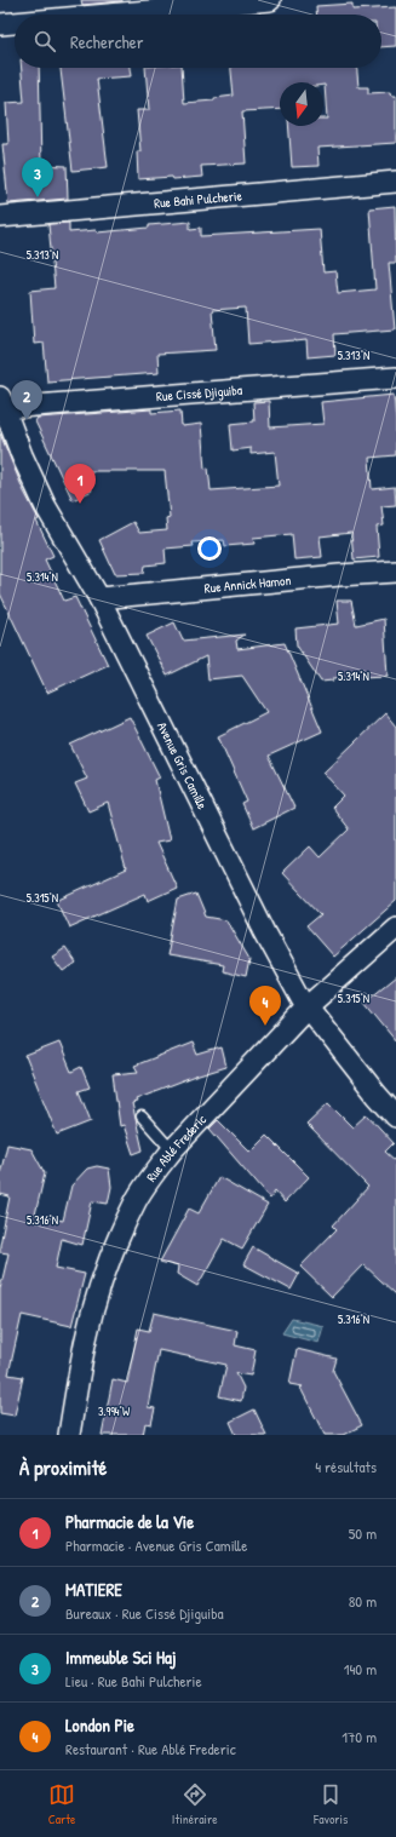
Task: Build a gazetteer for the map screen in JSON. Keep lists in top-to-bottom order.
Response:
{
  "streets": {
    "street": [
      "Rue Bahi Pulcherie",
      "Rue Cissé Djiguiba",
      "Rue Annick Hamon",
      "Avenue Gris Camille",
      "Rue Ablé Frederic"
    ]
  },
  "crossings": [
    ["Rue Cissé Djiguiba", "Avenue Gris Camille"],
    ["Rue Annick Hamon", "Avenue Gris Camille"],
    ["Avenue Gris Camille", "Rue Ablé Frederic"]
  ],
  "north": "bottom",
  "page": {
    "search": "Rechercher",
    "pins": [
      "3",
      "2",
      "1",
      "4"
    ],
    "heading": ["À proximité", "4 résultats"],
    "list": [
      {
        "mark": "1",
        "name": "Pharmacie de la Vie",
        "note": "Pharmacie · Avenue Gris Camille",
        "value": "50 m"
      },
      {
        "mark": "2",
        "name": "MATIERE",
        "note": "Bureaux · Rue Cissé Djiguiba",
        "value": "80 m"
      },
      {
        "mark": "3",
        "name": "Immeuble Sci Haj",
        "note": "Lieu · Rue Bahi Pulcherie",
        "value": "140 m"
      },
      {
        "mark": "4",
        "name": "London Pie",
        "note": "Restaurant · Rue Ablé Frederic",
        "value": "170 m"
      }
    ],
    "nav": ["Carte", "Itinéraire", "Favoris"]
  },
  "coordinates": [
    "5.313°N",
    "5.314°N",
    "5.315°N",
    "5.316°N",
    "3.994°W"
  ]
}
